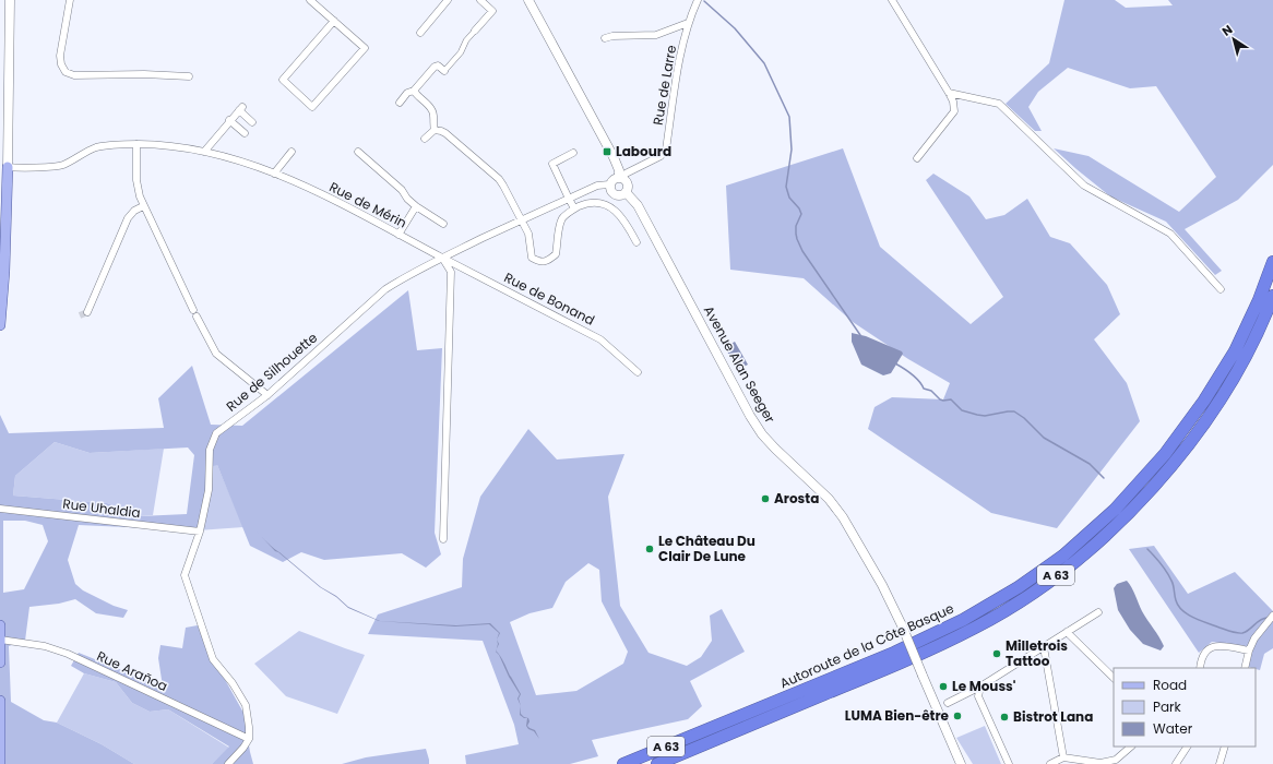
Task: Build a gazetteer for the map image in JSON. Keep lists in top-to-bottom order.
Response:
{
  "streets": {
    "highway": ["A 63", "Autoroute de la Côte Basque"],
    "main road": ["Avenue Alan Seeger"],
    "street": [
      "Rue de Larre",
      "Rue de Mérin",
      "Rue de Bonand",
      "Rue de Silhouette",
      "Rue Uhaldia",
      "Rue Arañoa"
    ]
  },
  "crossings": [
    ["Rue de Larre", "Avenue Alan Seeger"],
    ["Rue de Larre", "Rue de Silhouette"],
    ["Rue de Mérin", "Rue de Bonand"],
    ["Rue de Mérin", "Rue de Silhouette"],
    ["Rue de Bonand", "Rue de Silhouette"],
    ["Avenue Alan Seeger", "Rue de Silhouette"],
    ["Rue de Silhouette", "Rue Uhaldia"],
    ["Rue de Silhouette", "Rue Arañoa"]
  ],
  "places": {
    "transit": ["Labourd"],
    "other": [
      "Arosta",
      "Le Château Du Clair De Lune",
      "Milletrois Tattoo",
      "Le Mouss'",
      "LUMA Bien-être",
      "Bistrot Lana"
    ]
  },
  "legend": ["Road", "Park", "Water"],
  "north": "top left"
}
